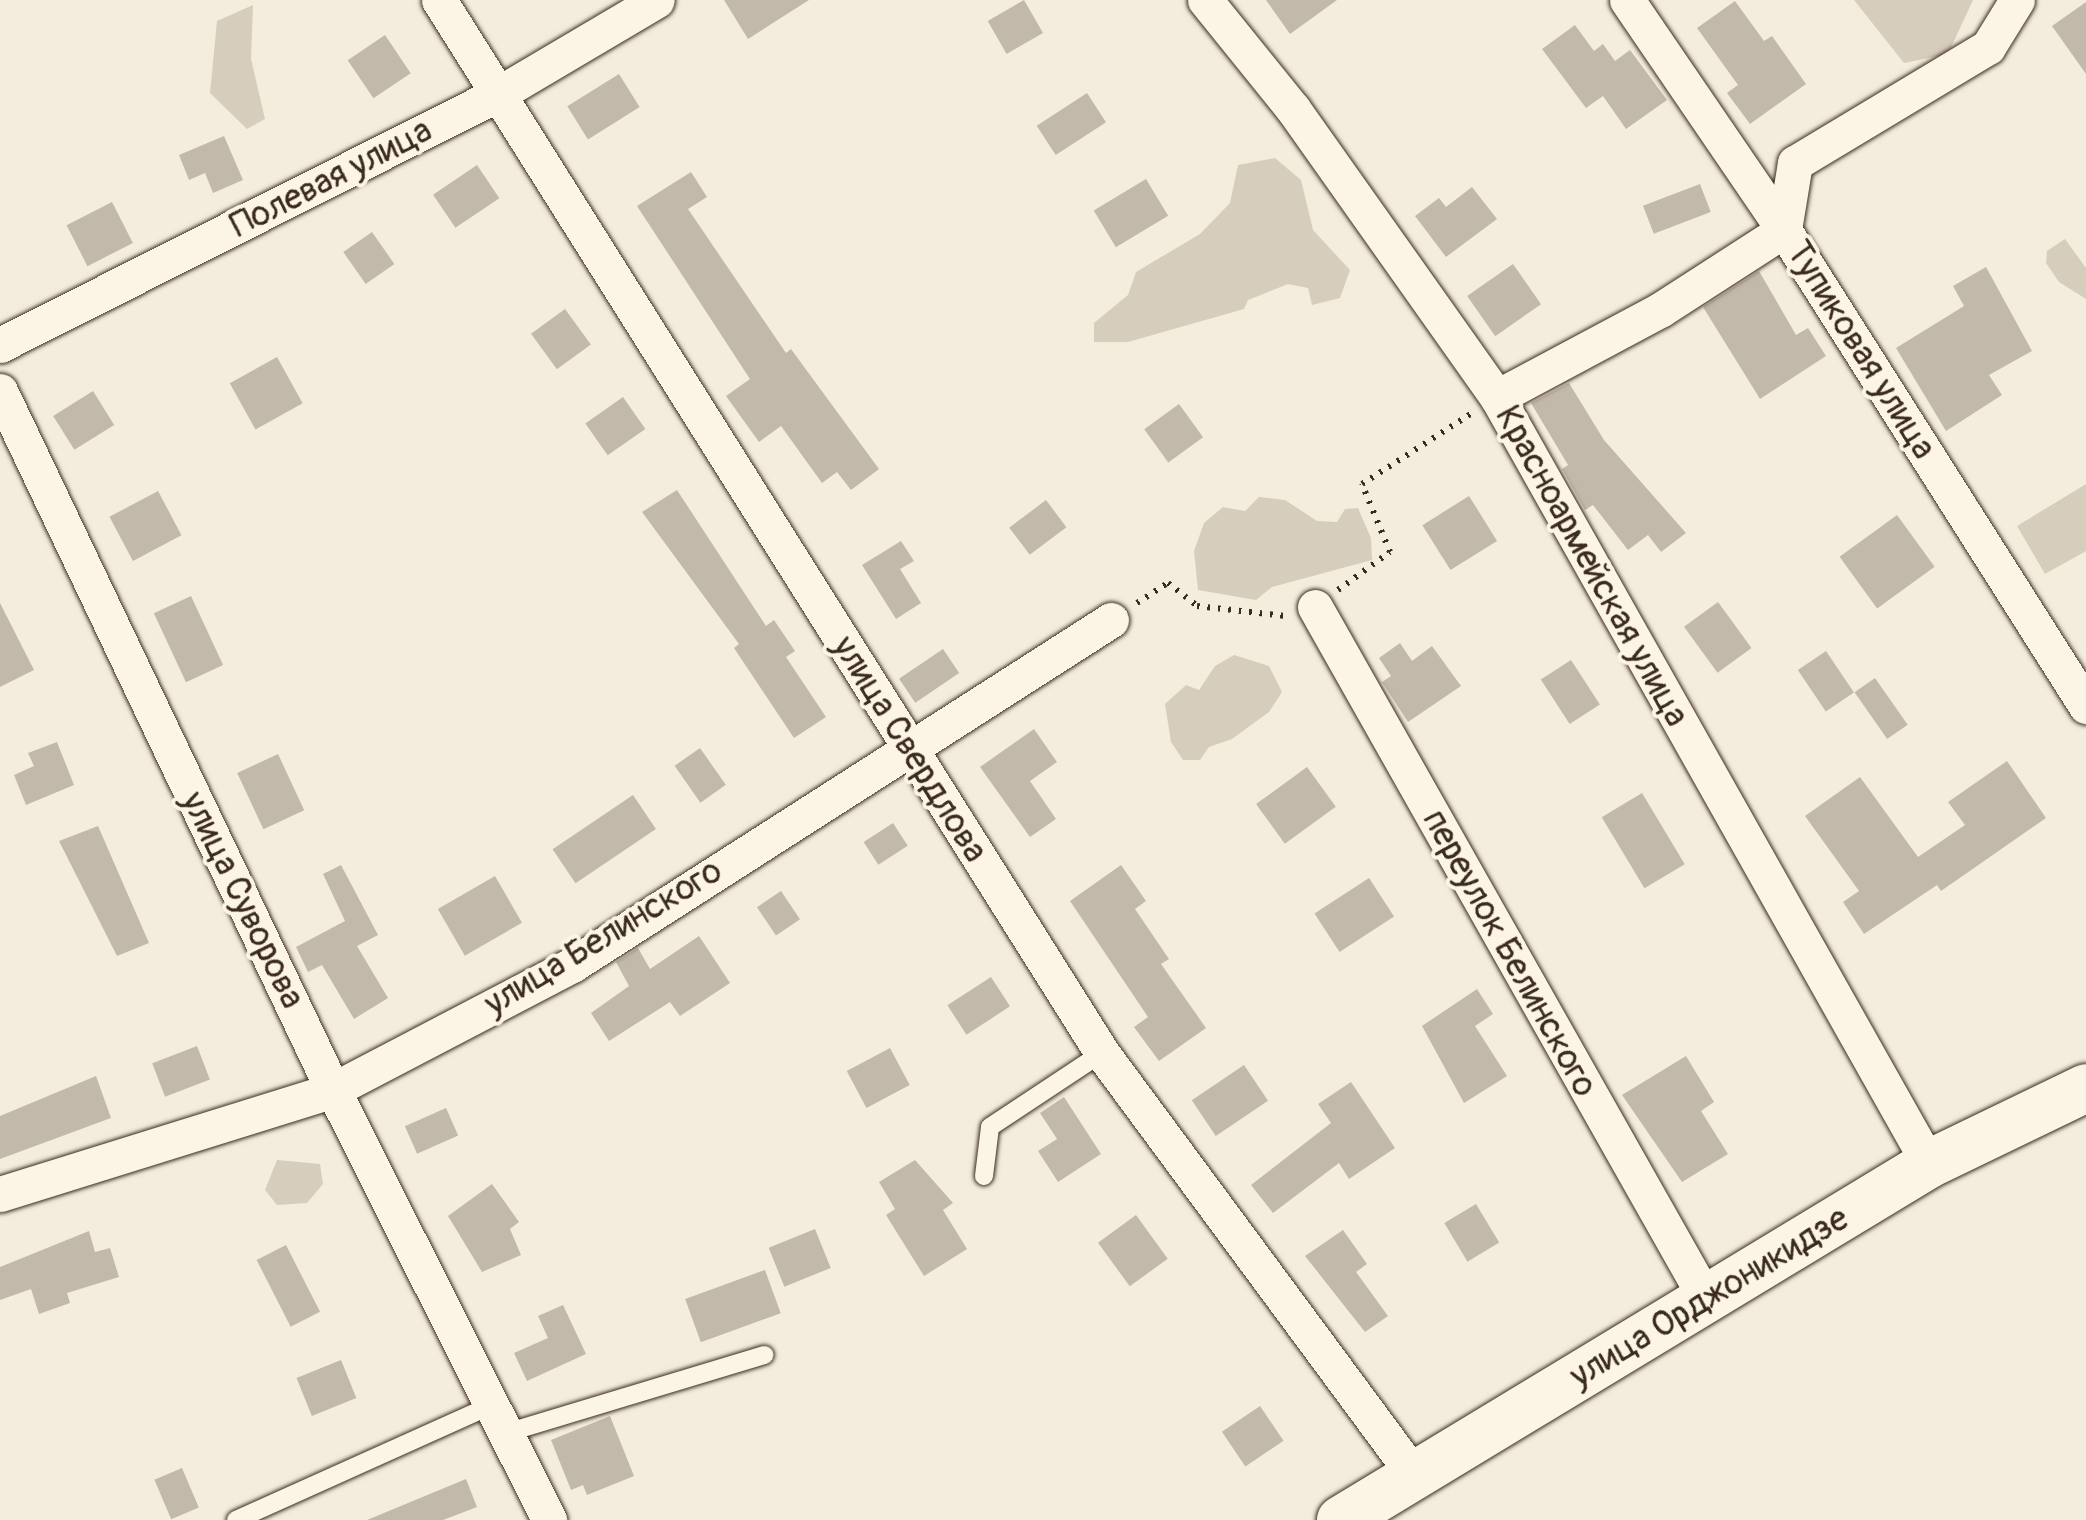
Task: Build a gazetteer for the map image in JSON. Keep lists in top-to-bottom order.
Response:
{
  "streets": {
    "main road": ["улица Орджоникидзе"],
    "street": [
      "Полевая улица",
      "Тупиковая улица",
      "Красноармейская улица",
      "улица Свердлова",
      "улица Суворова",
      "улица Белинского",
      "переулок Белинского"
    ]
  },
  "crossings": [
    ["Полевая улица", "улица Свердлова"],
    ["Красноармейская улица", "улица Орджоникидзе"],
    ["улица Свердлова", "улица Белинского"],
    ["улица Свердлова", "улица Орджоникидзе"],
    ["улица Суворова", "улица Белинского"],
    ["переулок Белинского", "улица Орджоникидзе"]
  ]
}
